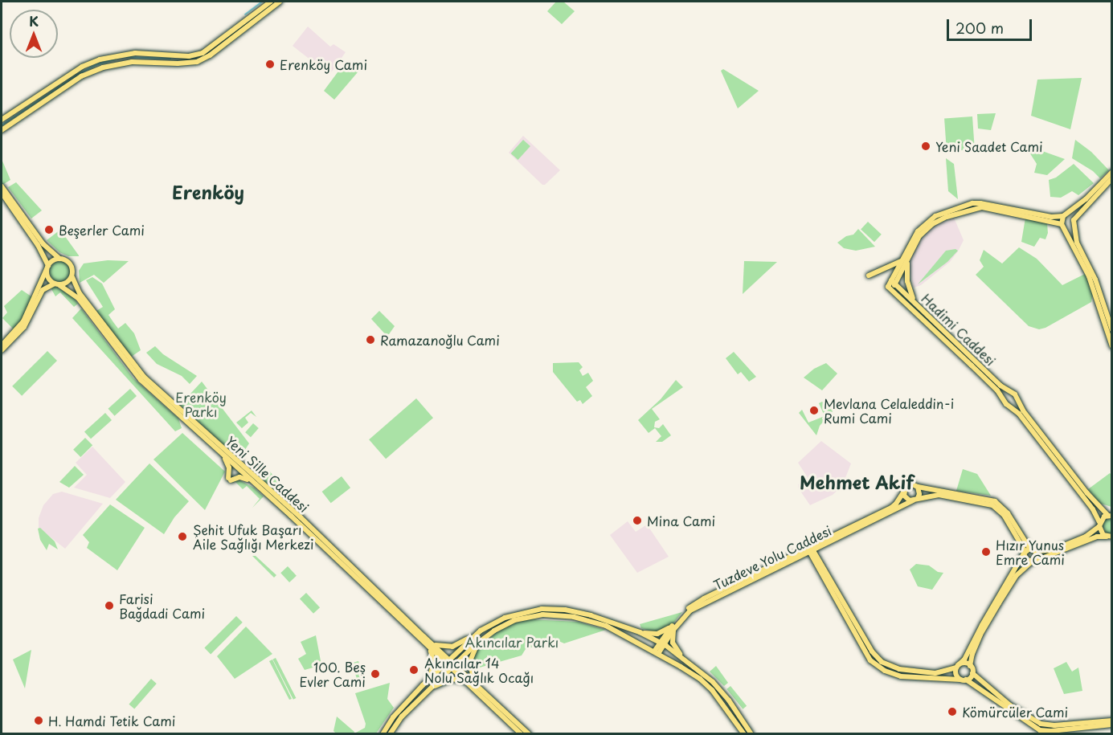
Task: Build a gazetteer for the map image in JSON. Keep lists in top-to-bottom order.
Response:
{
  "streets": {
    "main road": ["Hadimi Caddesi", "Yeni Sille Caddesi", "Tuzdeve Yolu Caddesi"]
  },
  "districts": ["Erenköy", "Mehmet Akif"],
  "parks": ["Erenköy Parkı", "Akıncılar Parkı"],
  "places": [
    "Erenköy Cami",
    "Yeni Saadet Cami",
    "Beşerler Cami",
    "Ramazanoğlu Cami",
    "Mevlana Celaleddin-i Rumi Cami",
    "Mina Cami",
    "Şehit Ufuk Başarı Aile Sağlığı Merkezi",
    "Hızır Yunus Emre Cami",
    "Farisi Bağdadi Cami",
    "Akıncılar 14 Nolu Sağlık Ocağı",
    "100. Beş Evler Cami",
    "Kömürcüler Cami",
    "H. Hamdi Tetik Cami"
  ],
  "scale_bar": "200 m",
  "north": "top"
}
